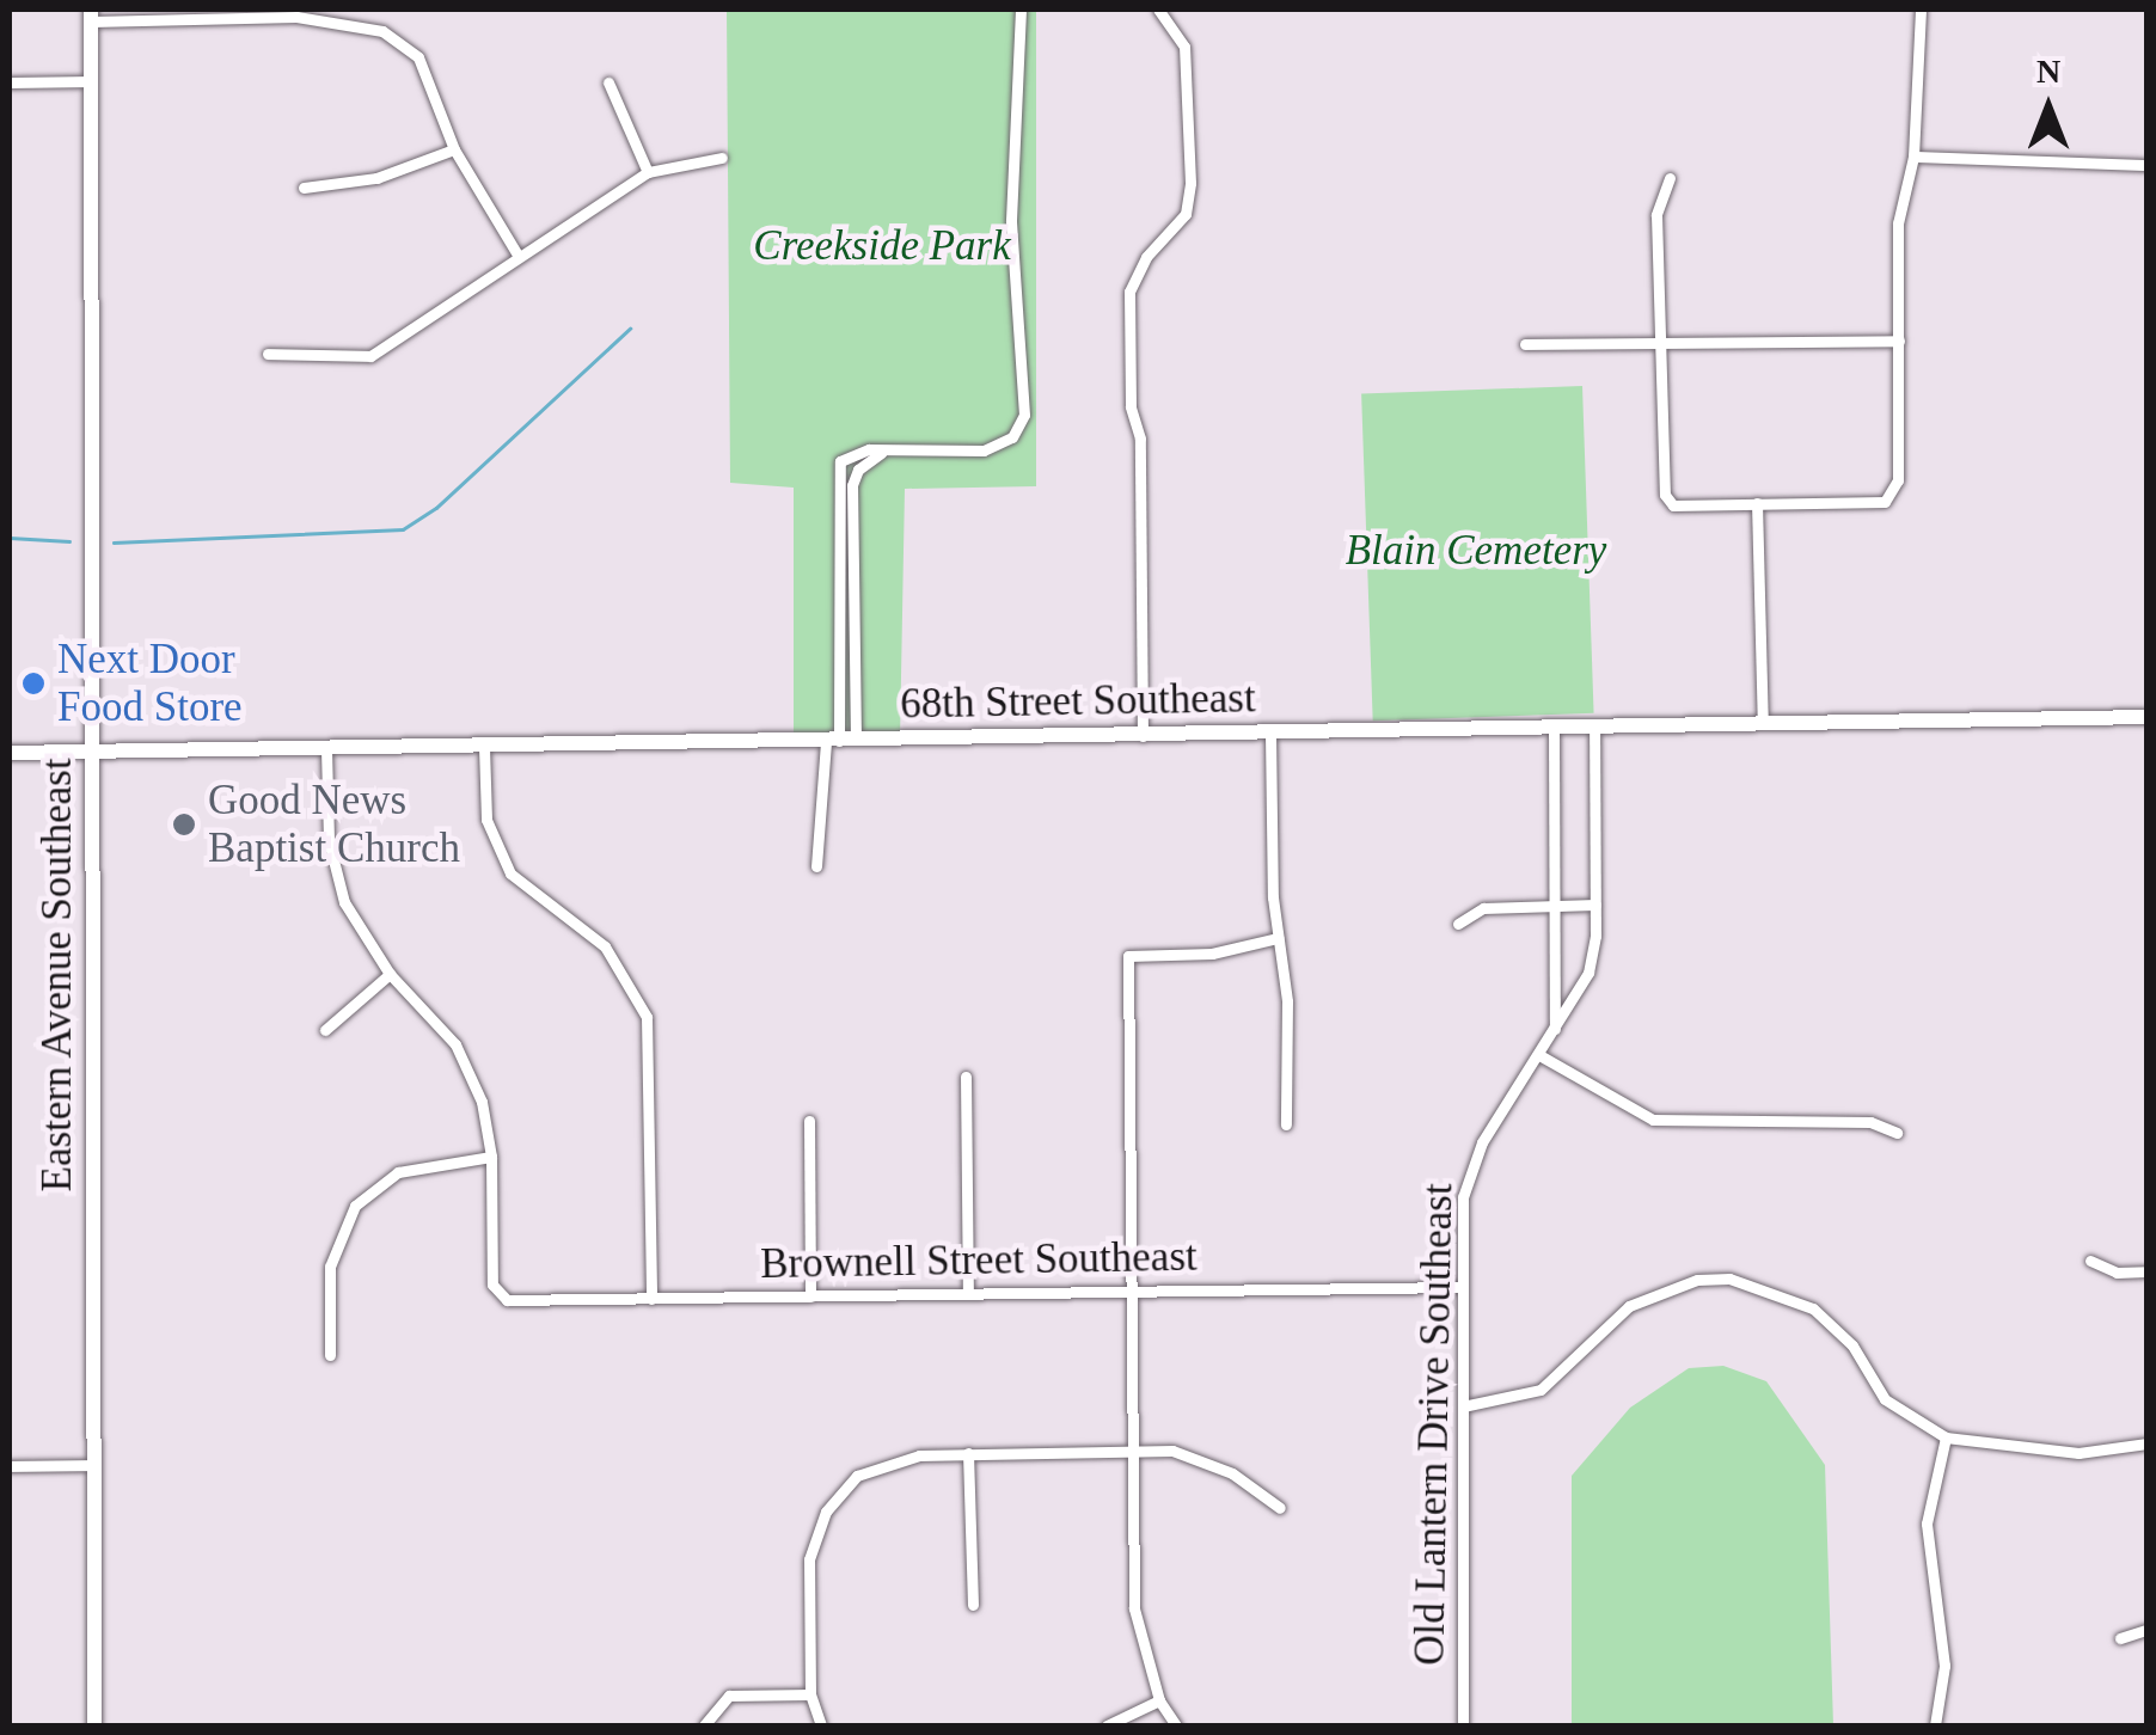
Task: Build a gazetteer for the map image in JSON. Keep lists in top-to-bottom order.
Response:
{
  "streets": {
    "main road": ["68th Street Southeast", "Eastern Avenue Southeast"],
    "street": ["Brownell Street Southeast", "Old Lantern Drive Southeast"]
  },
  "crossings": [
    ["68th Street Southeast", "Eastern Avenue Southeast"],
    ["68th Street Southeast", "Old Lantern Drive Southeast"],
    ["Brownell Street Southeast", "Old Lantern Drive Southeast"]
  ],
  "parks": ["Creekside Park", "Blain Cemetery"],
  "places": ["Next Door Food Store", "Good News Baptist Church"],
  "north": "top"
}
